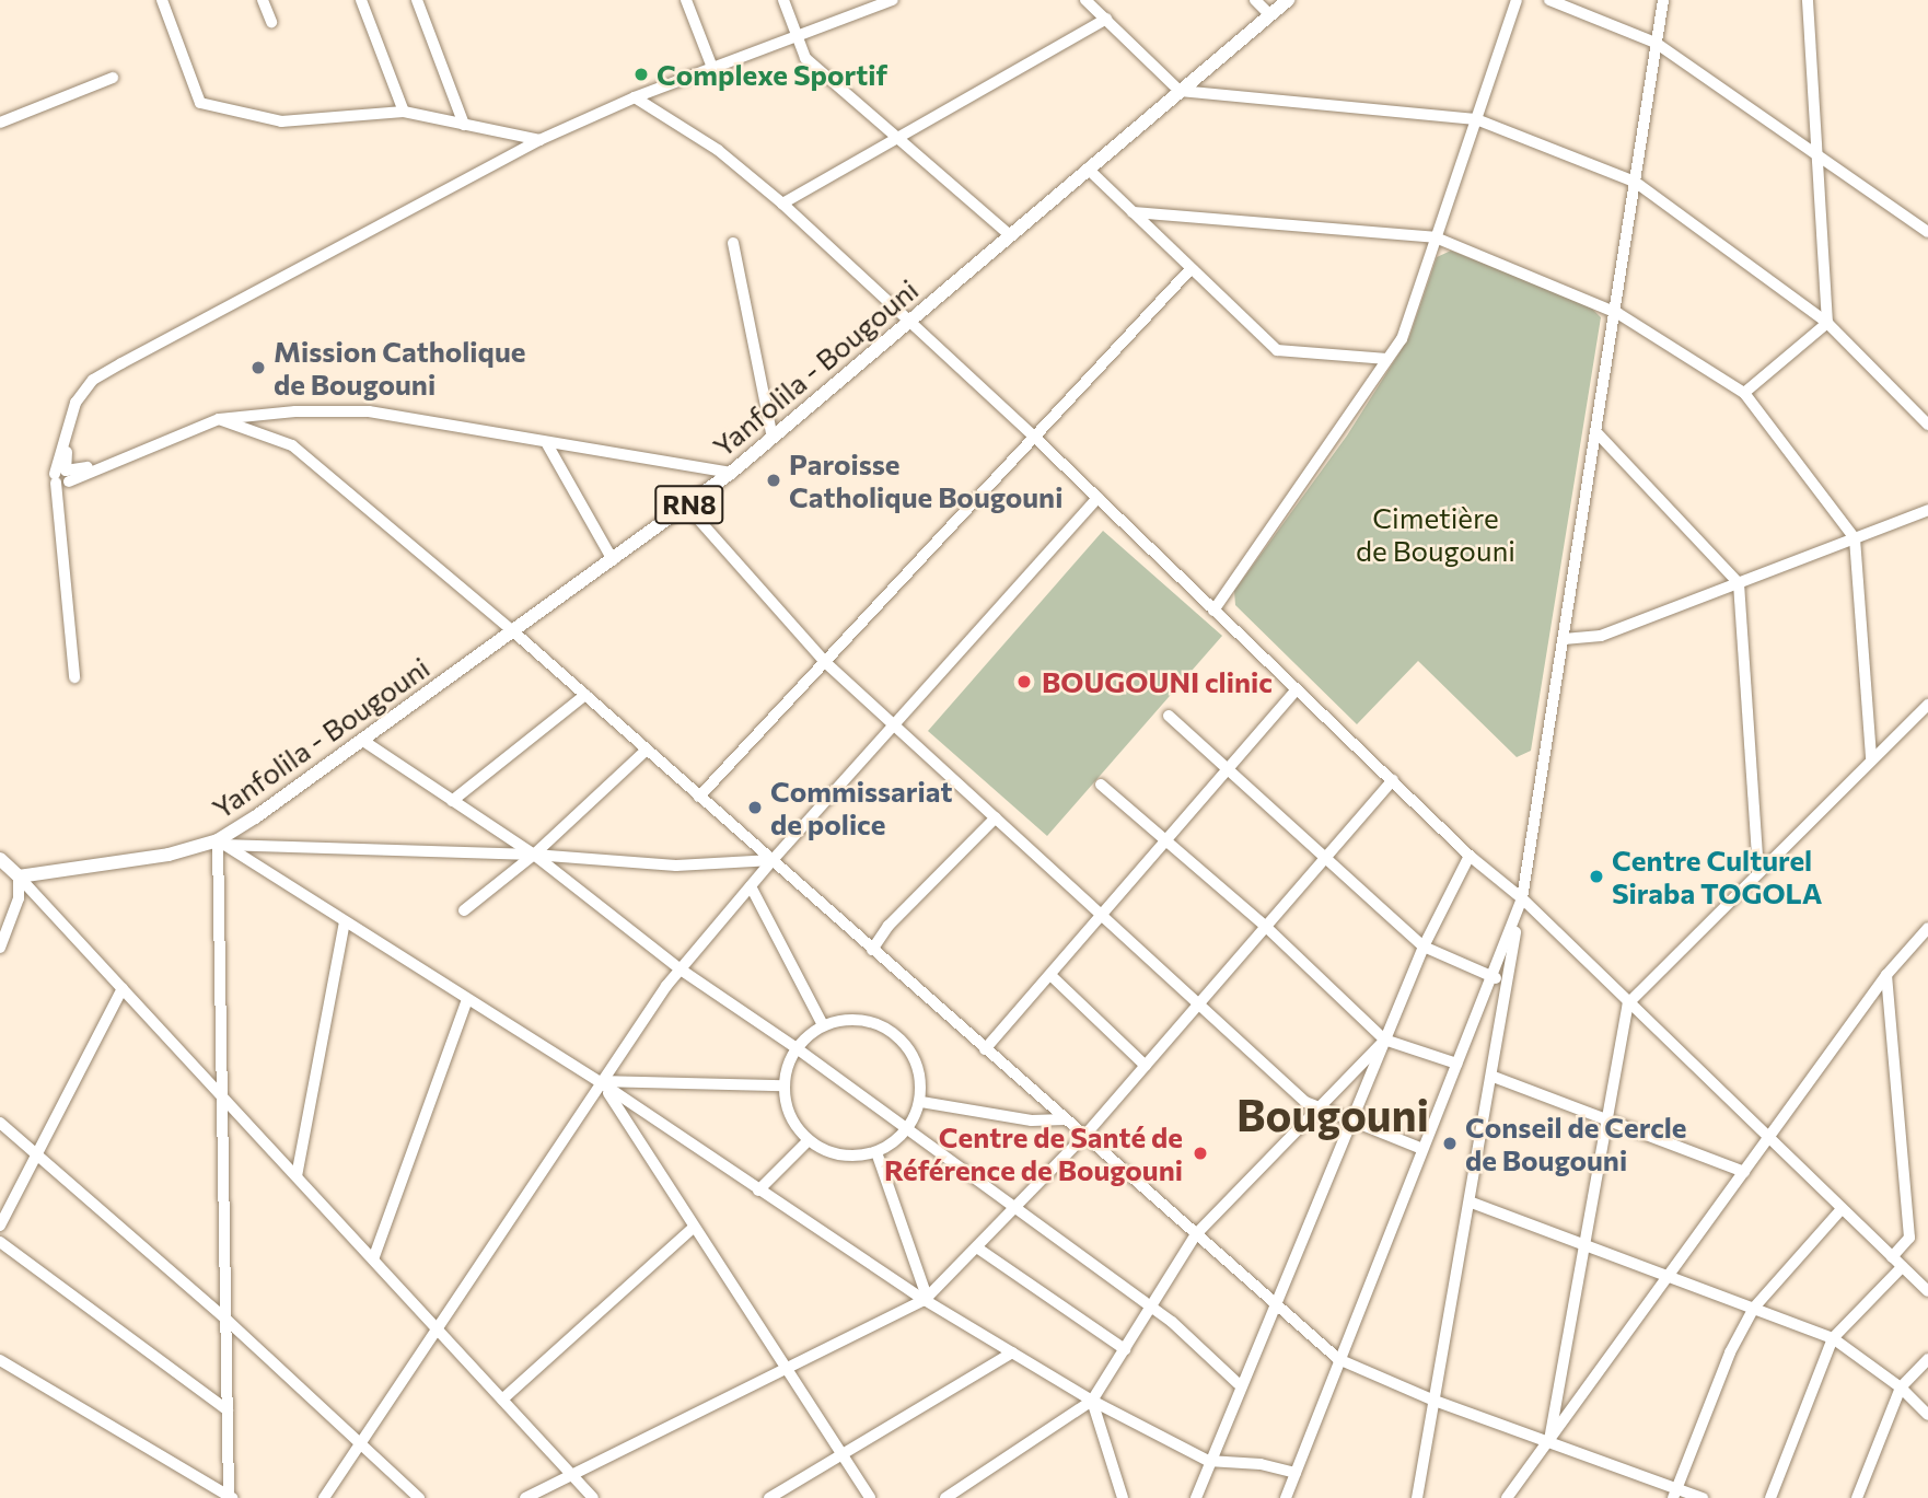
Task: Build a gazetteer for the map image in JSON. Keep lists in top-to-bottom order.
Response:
{
  "streets": {
    "main road": ["Yanfolila - Bougouni", "RN8"]
  },
  "districts": ["Bougouni"],
  "parks": ["Cimetière de Bougouni"],
  "places": [
    "Complexe Sportif",
    "Mission Catholique de Bougouni",
    "Paroisse Catholique Bougouni",
    "BOUGOUNI clinic",
    "Commissariat de police",
    "Centre Culturel Siraba TOGOLA",
    "Conseil de Cercle de Bougouni",
    "Centre de Santé de Référence de Bougouni"
  ]
}
